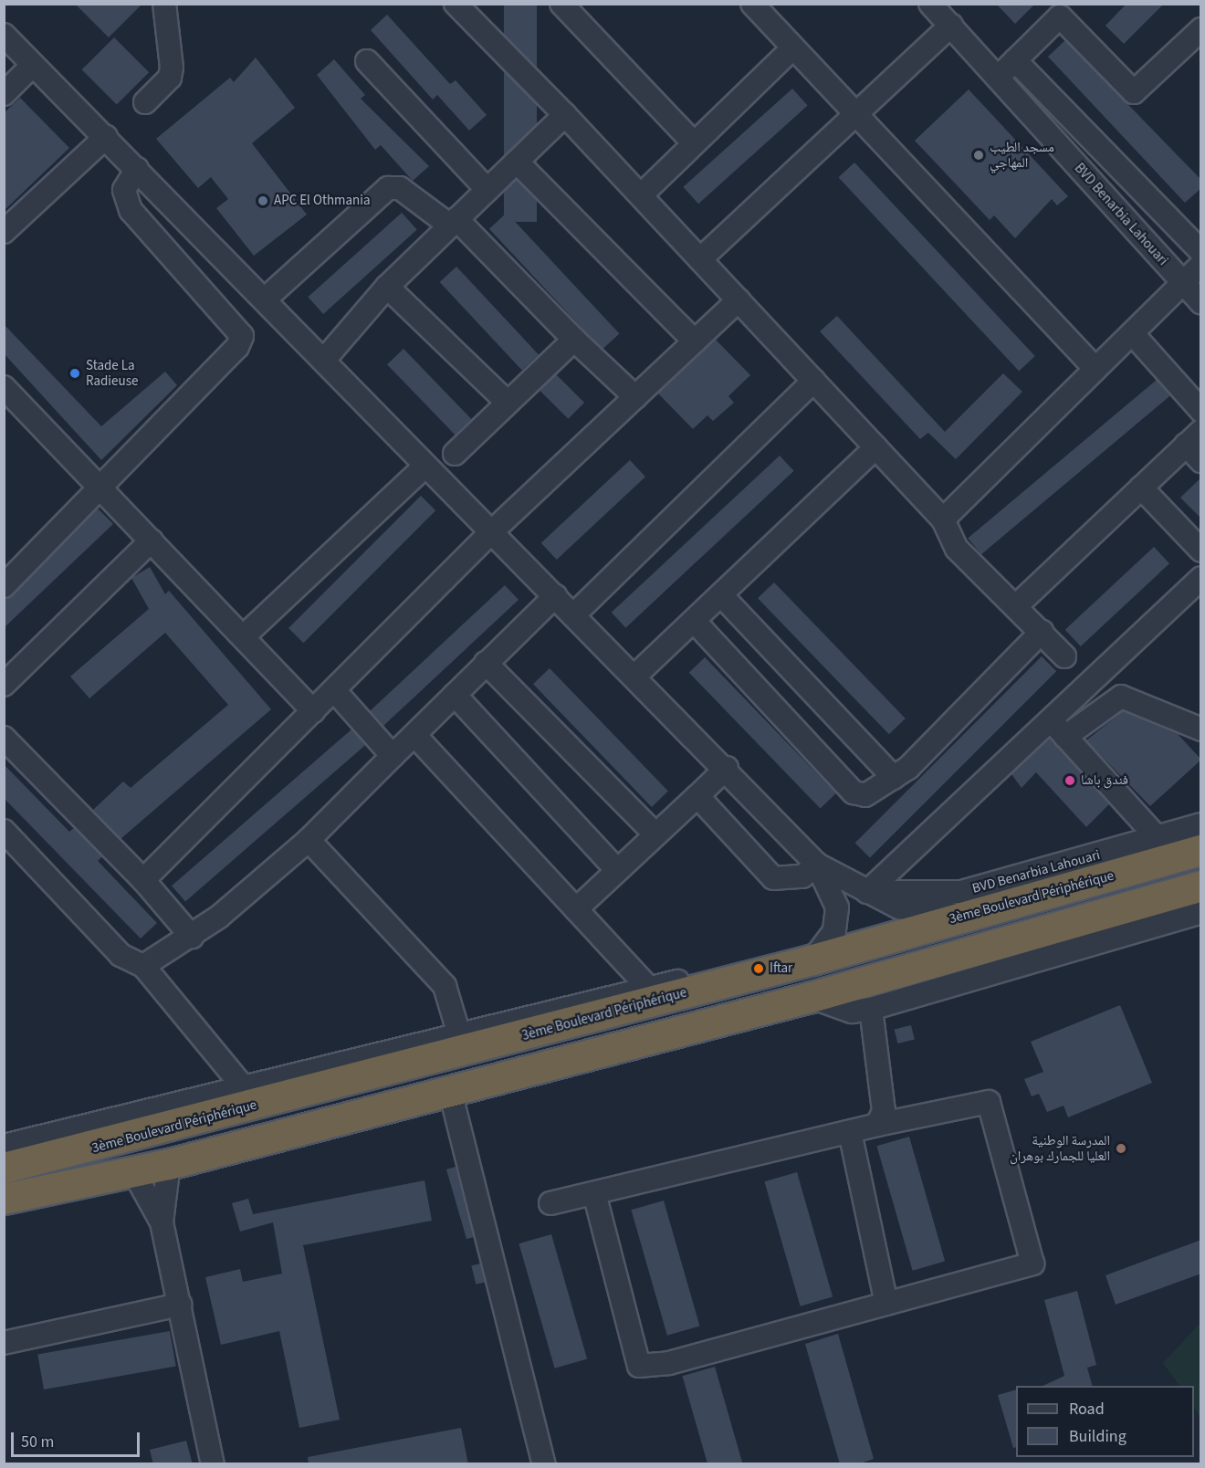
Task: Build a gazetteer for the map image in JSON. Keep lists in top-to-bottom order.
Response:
{
  "streets": {
    "highway": ["3ème Boulevard Périphérique"],
    "street": ["BVD Benarbia Lahouari"]
  },
  "places": [
    "مسجد الطيب المهاجي",
    "APC El Othmania",
    "Stade La Radieuse",
    "فندق باشا",
    "Iftar",
    "المدرسة الوطنية العليا للجمارك بوهران"
  ],
  "legend": ["Road", "Building"],
  "scale_bar": "50 m"
}
